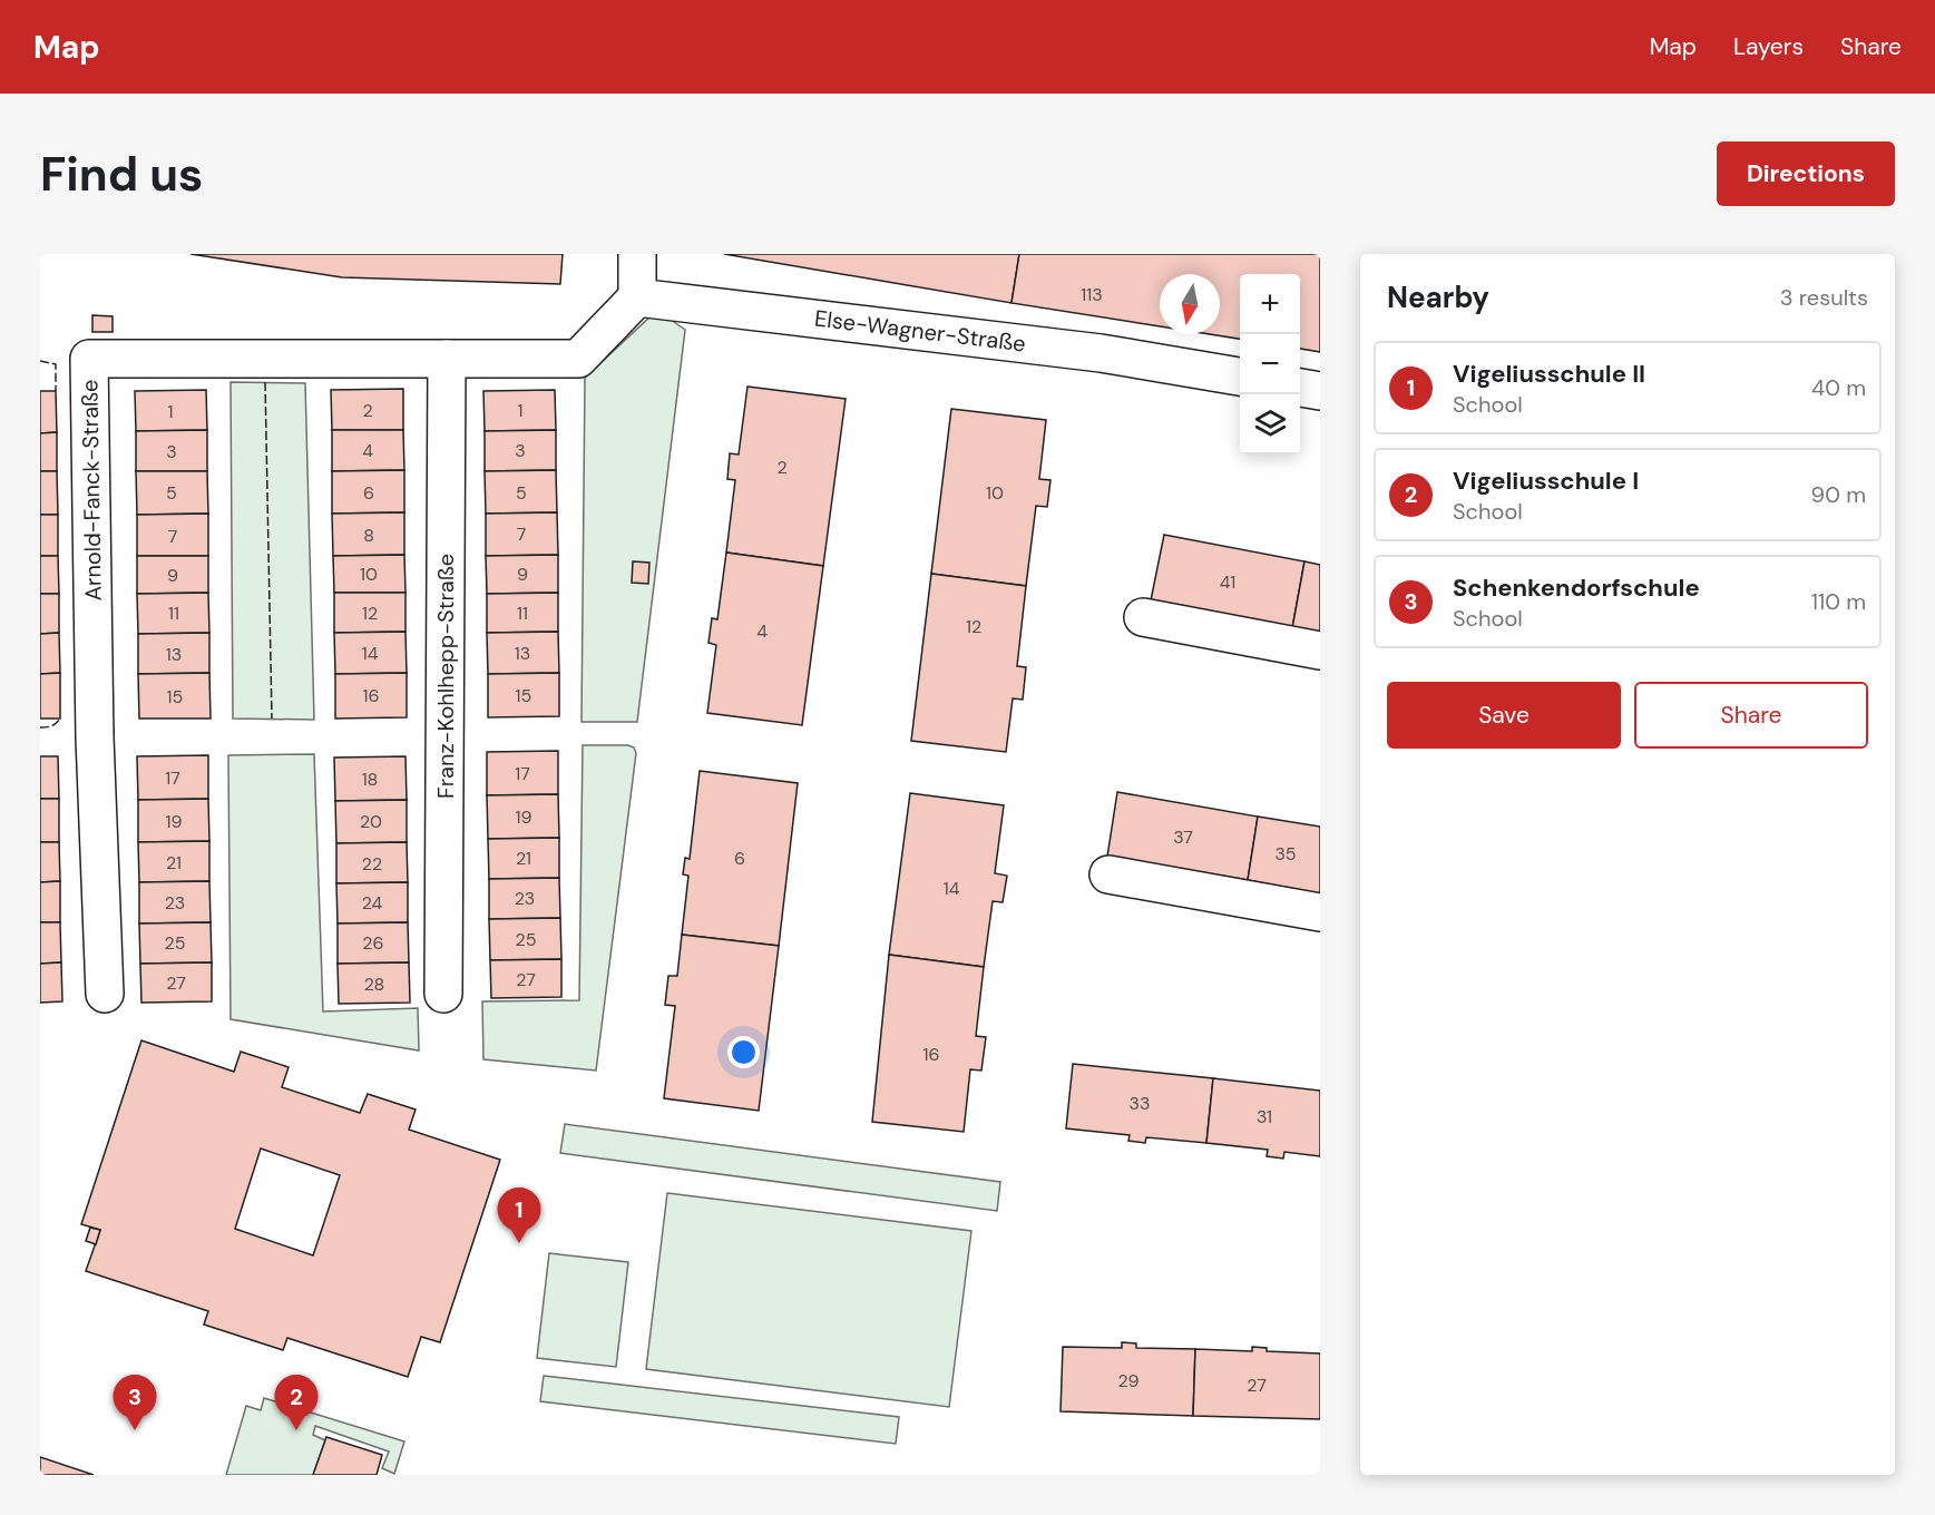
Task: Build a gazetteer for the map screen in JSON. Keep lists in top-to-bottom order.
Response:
{
  "streets": {
    "street": ["Else-Wagner-Straße", "Arnold-Fanck-Straße", "Franz-Kohlhepp-Straße"]
  },
  "crossings": [
    ["Else-Wagner-Straße", "Arnold-Fanck-Straße"],
    ["Arnold-Fanck-Straße", "Franz-Kohlhepp-Straße"]
  ],
  "house_numbers": [
    "113",
    "2",
    "1",
    "1",
    "4",
    "3",
    "3",
    "2",
    "5",
    "6",
    "5",
    "10",
    "7",
    "8",
    "7",
    "10",
    "9",
    "9",
    "41",
    "11",
    "12",
    "11",
    "12",
    "4",
    "14",
    "13",
    "13",
    "16",
    "15",
    "15",
    "17",
    "17",
    "18",
    "19",
    "19",
    "20",
    "37",
    "35",
    "21",
    "6",
    "21",
    "22",
    "14",
    "23",
    "23",
    "24",
    "25",
    "25",
    "26",
    "27",
    "27",
    "28",
    "16",
    "33",
    "31",
    "29",
    "27"
  ],
  "north": "bottom",
  "page": {
    "header": "Map",
    "nav": ["Map", "Layers", "Share"],
    "buttons": [
      "Directions",
      ["Save", "Share"]
    ],
    "title": "Find us",
    "heading": ["Nearby", "3 results"],
    "map_buttons": ["+", "−"],
    "list": [
      {
        "mark": "1",
        "name": "Vigeliusschule II",
        "note": "School",
        "value": "40 m"
      },
      {
        "mark": "2",
        "name": "Vigeliusschule I",
        "note": "School",
        "value": "90 m"
      },
      {
        "mark": "3",
        "name": "Schenkendorfschule",
        "note": "School",
        "value": "110 m"
      }
    ],
    "pins": ["1", "2", "3"]
  }
}
